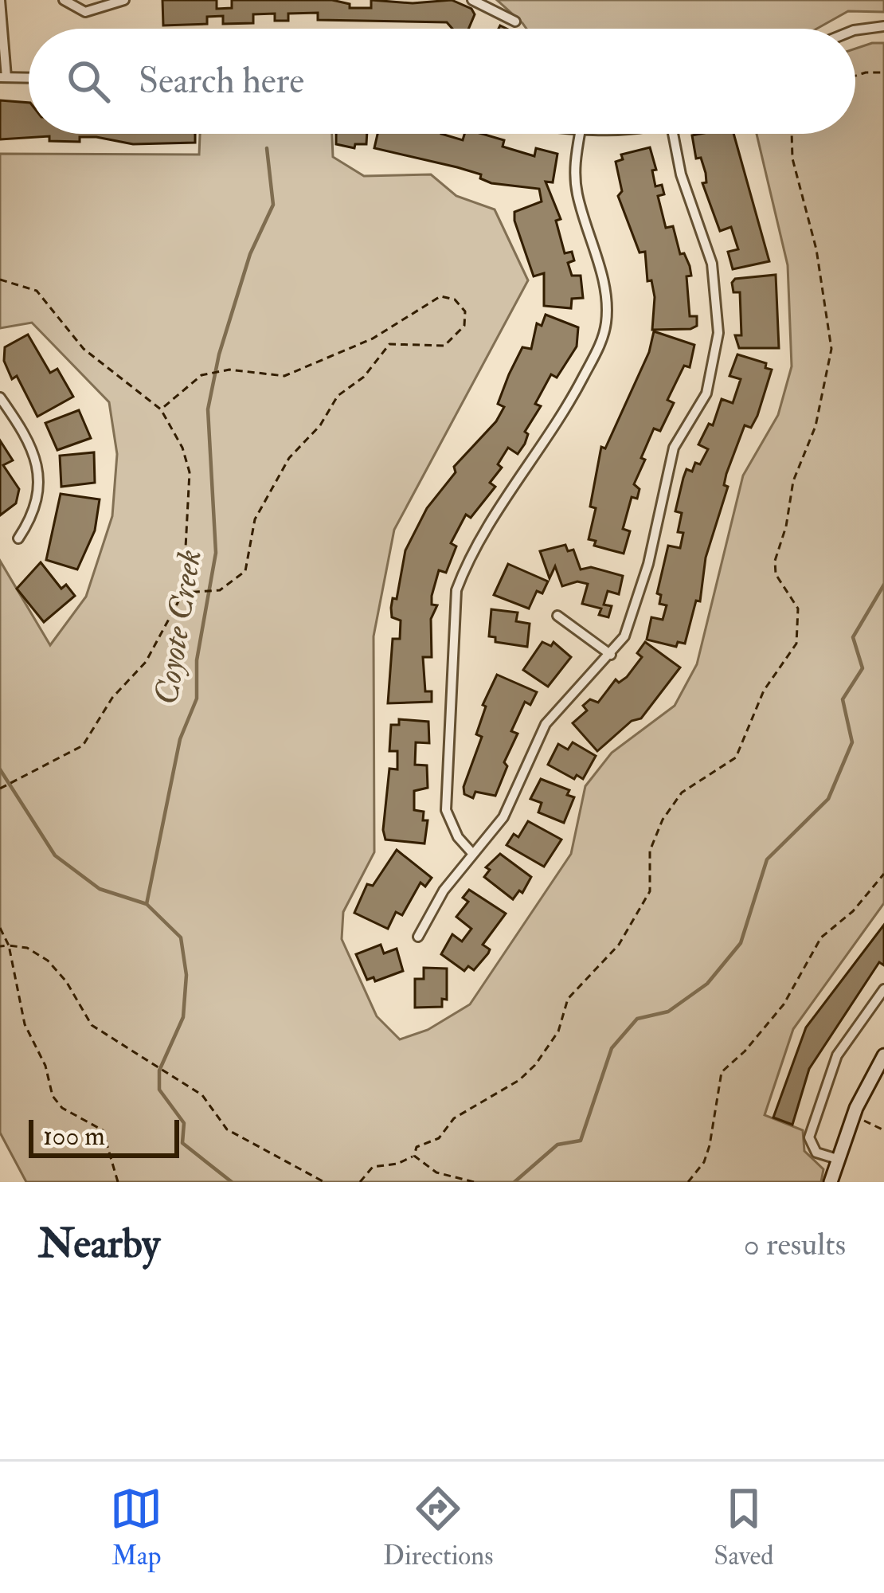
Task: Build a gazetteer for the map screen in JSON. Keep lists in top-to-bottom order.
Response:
{
  "water": ["Coyote Creek"],
  "scale_bar": "100 m",
  "page": {
    "search": "Search here",
    "scale": "100 m",
    "heading": ["Nearby", "0 results"],
    "nav": ["Map", "Directions", "Saved"]
  }
}
